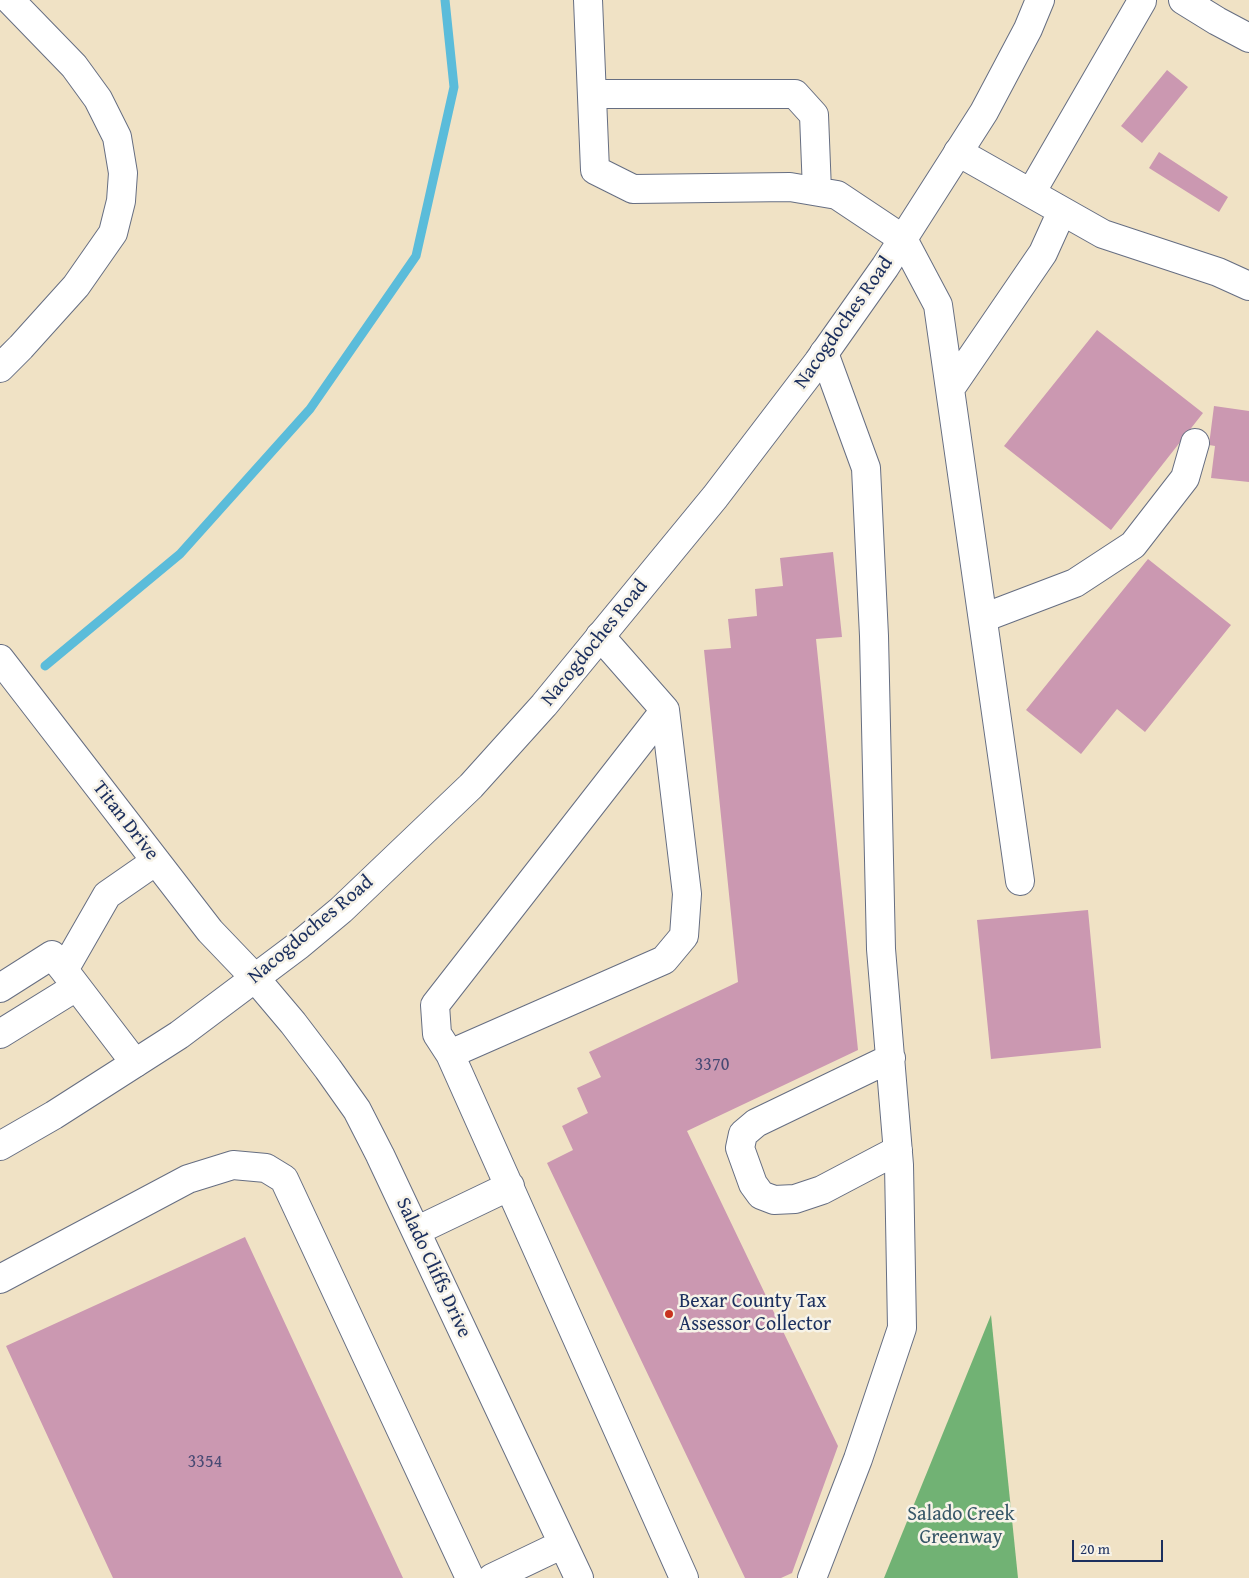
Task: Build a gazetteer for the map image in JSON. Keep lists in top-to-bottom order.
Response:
{
  "streets": {
    "main road": ["Nacogdoches Road", "Titan Drive", "Salado Cliffs Drive"]
  },
  "crossings": [
    ["Nacogdoches Road", "Titan Drive"],
    ["Nacogdoches Road", "Salado Cliffs Drive"],
    ["Titan Drive", "Salado Cliffs Drive"]
  ],
  "parks": ["Salado Creek Greenway"],
  "places": ["Bexar County Tax Assessor Collector"],
  "house_numbers": ["3370", "3354"],
  "scale_bar": "20 m"
}
